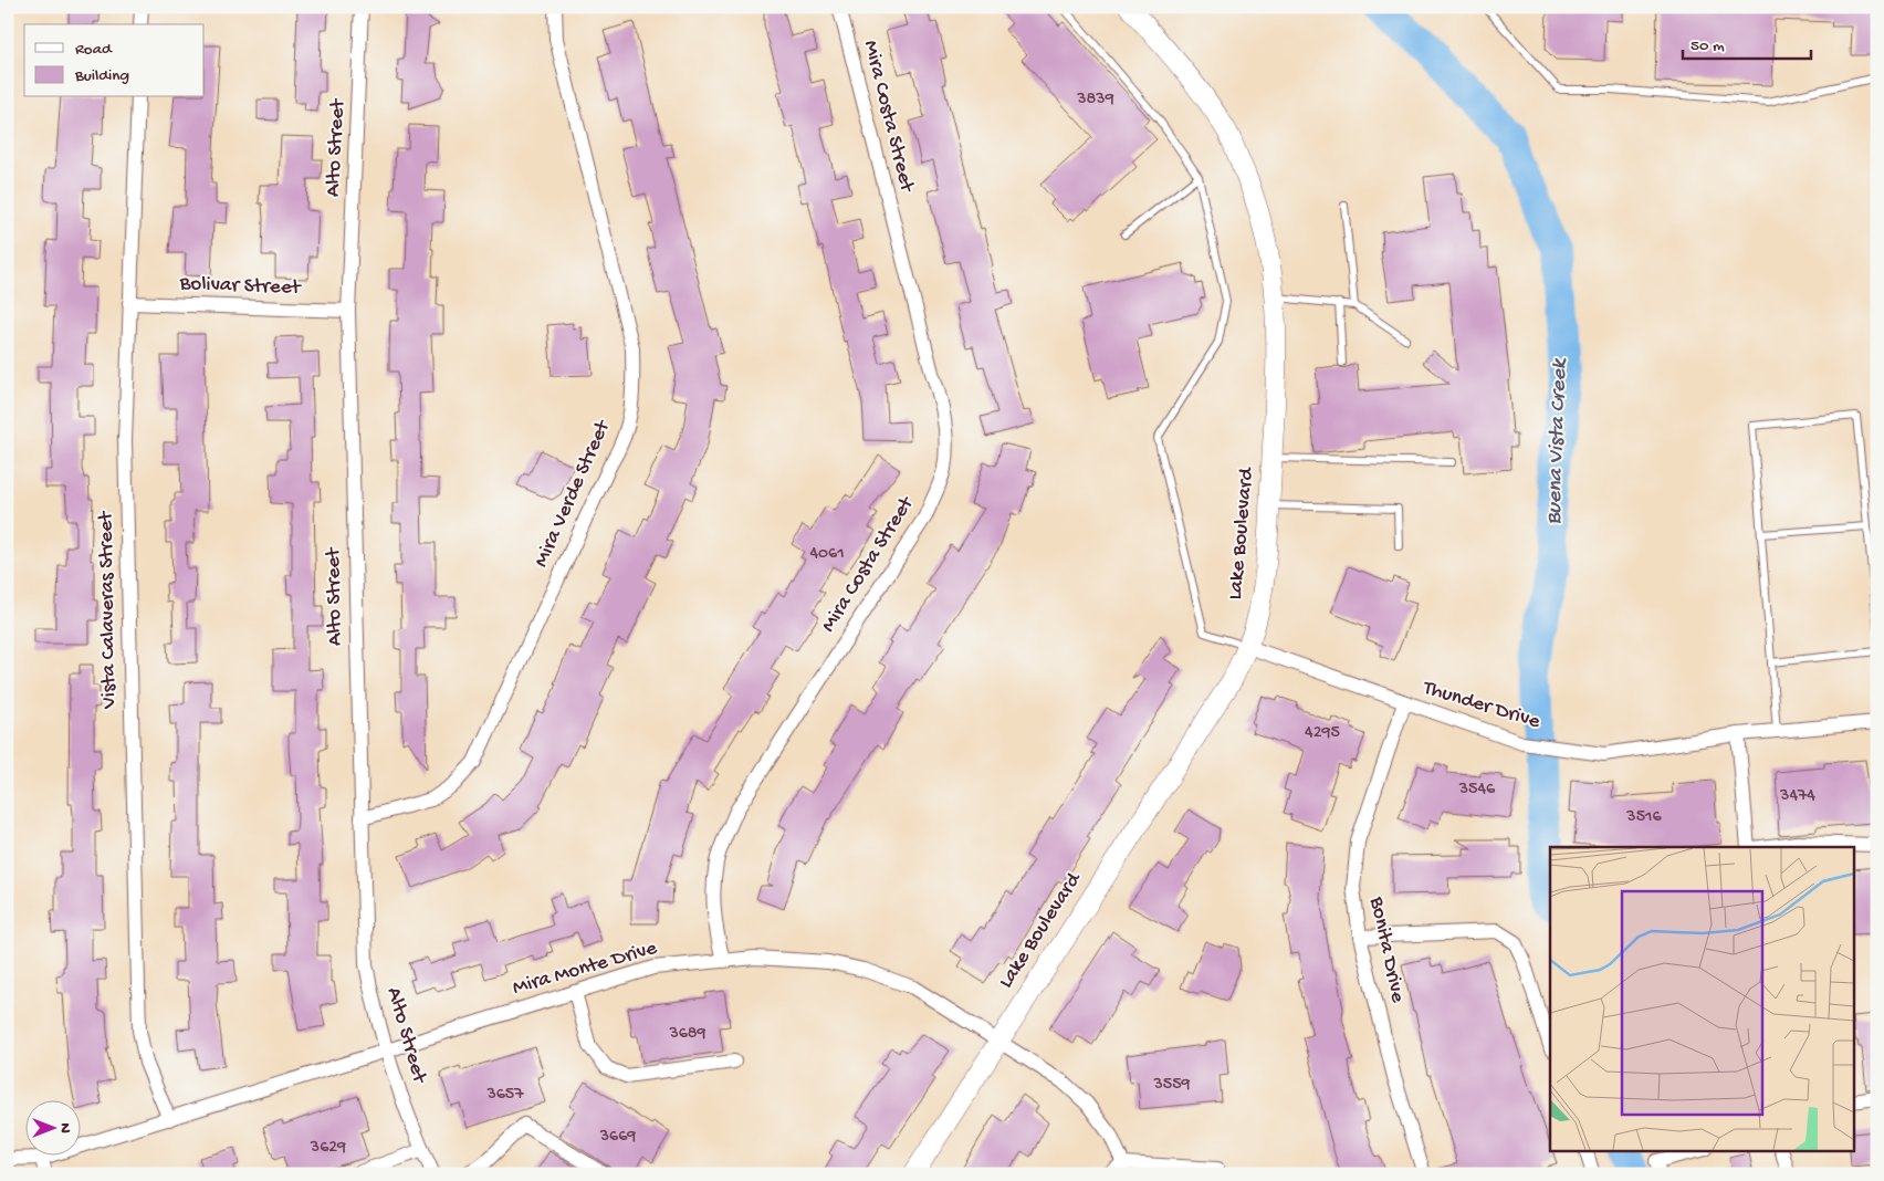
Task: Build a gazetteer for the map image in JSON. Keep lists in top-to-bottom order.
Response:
{
  "streets": {
    "main road": ["Lake Boulevard"],
    "street": [
      "Mira Costa Street",
      "Alto Street",
      "Bolivar Street",
      "Mira Verde Street",
      "Vista Calaveras Street",
      "Thunder Drive",
      "Bonita Drive",
      "Mira Monte Drive"
    ]
  },
  "crossings": [
    ["Mira Costa Street", "Mira Monte Drive"],
    ["Alto Street", "Bolivar Street"],
    ["Alto Street", "Mira Verde Street"],
    ["Alto Street", "Mira Monte Drive"],
    ["Bolivar Street", "Vista Calaveras Street"],
    ["Lake Boulevard", "Thunder Drive"],
    ["Lake Boulevard", "Mira Monte Drive"],
    ["Vista Calaveras Street", "Mira Monte Drive"],
    ["Thunder Drive", "Bonita Drive"]
  ],
  "water": ["Buena Vista Creek"],
  "house_numbers": [
    "3839",
    "4061",
    "4295",
    "3546",
    "3474",
    "3516",
    "3689",
    "3559",
    "3657",
    "3669",
    "3629"
  ],
  "legend": ["Road", "Building"],
  "scale_bar": "50 m",
  "north": "right"
}
